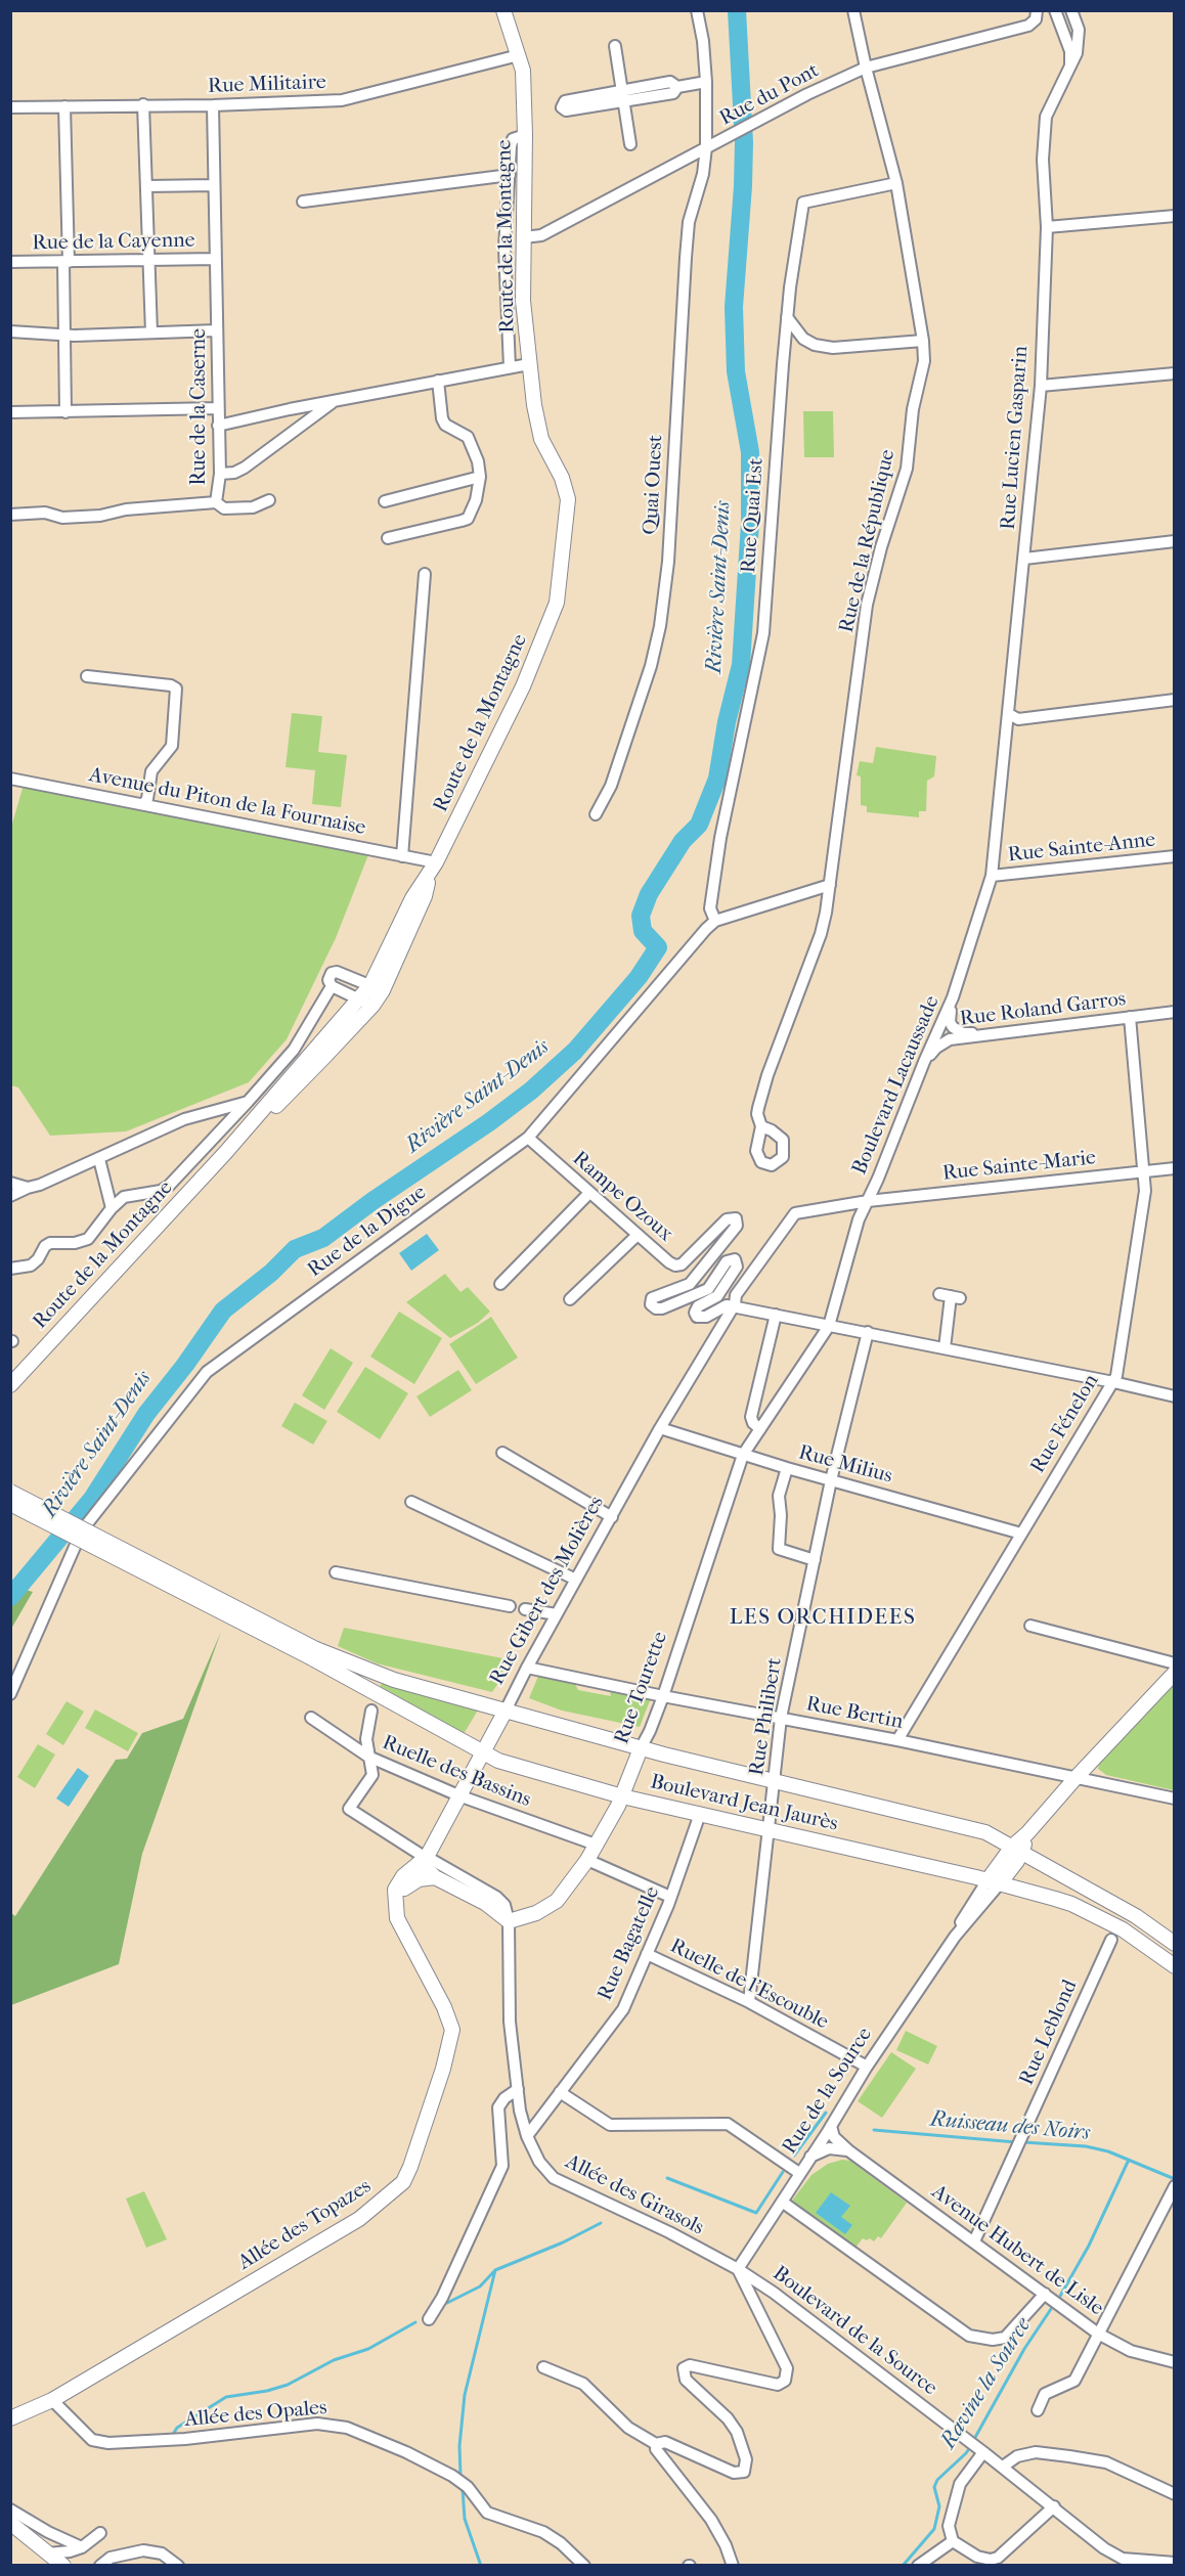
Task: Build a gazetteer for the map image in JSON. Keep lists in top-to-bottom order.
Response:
{
  "streets": {
    "main road": [
      "Route de la Montagne",
      "Rue Gibert des Molières",
      "Rue Tourette",
      "Boulevard Jean Jaurès",
      "Rue de la Source",
      "Allée des Topazes"
    ],
    "street": [
      "Rue Militaire",
      "Rue du Pont",
      "Rue de la Cayenne",
      "Rue de la Caserne",
      "Rue Lucien Gasparin",
      "Quai Ouest",
      "Rue Quai Est",
      "Rue de la République",
      "Avenue du Piton de la Fournaise",
      "Rue Sainte-Anne",
      "Rue Roland Garros",
      "Boulevard Lacaussade",
      "Rue Sainte-Marie",
      "Rampe Ozoux",
      "Rue de la Digue",
      "Rue Fénelon",
      "Rue Milius",
      "Rue Bertin",
      "Rue Philibert",
      "Ruelle des Bassins",
      "Rue Bagatelle",
      "Ruelle de l'Escouble",
      "Rue Leblond",
      "Allée des Girasols",
      "Avenue Hubert de Lisle",
      "Boulevard de la Source",
      "Allée des Opales"
    ]
  },
  "crossings": [
    ["Rue Militaire", "Route de la Montagne"],
    ["Rue Militaire", "Rue de la Caserne"],
    ["Rue du Pont", "Route de la Montagne"],
    ["Rue du Pont", "Quai Ouest"],
    ["Rue du Pont", "Rue de la République"],
    ["Route de la Montagne", "Avenue du Piton de la Fournaise"],
    ["Rue de la Cayenne", "Rue de la Caserne"],
    ["Rue Lucien Gasparin", "Rue Sainte-Anne"],
    ["Rue Lucien Gasparin", "Boulevard Lacaussade"],
    ["Rue Quai Est", "Rue de la République"],
    ["Rue Quai Est", "Rue de la Digue"],
    ["Rue de la République", "Rue de la Digue"],
    ["Rue Sainte-Anne", "Boulevard Lacaussade"],
    ["Rue Roland Garros", "Boulevard Lacaussade"],
    ["Rue Roland Garros", "Rue Fénelon"],
    ["Boulevard Lacaussade", "Rue Sainte-Marie"],
    ["Boulevard Lacaussade", "Rampe Ozoux"],
    ["Boulevard Lacaussade", "Rue Gibert des Molières"],
    ["Boulevard Lacaussade", "Rue Tourette"],
    ["Rue Sainte-Marie", "Rue Fénelon"],
    ["Rue Sainte-Marie", "Rue Tourette"],
    ["Rampe Ozoux", "Rue de la Digue"],
    ["Rampe Ozoux", "Rue Gibert des Molières"],
    ["Rue Fénelon", "Rue Milius"],
    ["Rue Fénelon", "Rue Bertin"],
    ["Rue Milius", "Rue Gibert des Molières"],
    ["Rue Milius", "Rue Tourette"],
    ["Rue Milius", "Rue Philibert"],
    ["Rue Gibert des Molières", "Rue Bertin"],
    ["Rue Gibert des Molières", "Ruelle des Bassins"],
    ["Rue Gibert des Molières", "Boulevard Jean Jaurès"],
    ["Rue Gibert des Molières", "Allée des Topazes"],
    ["Rue Tourette", "Rue Bertin"],
    ["Rue Tourette", "Ruelle des Bassins"],
    ["Rue Tourette", "Boulevard Jean Jaurès"],
    ["Rue Tourette", "Allée des Girasols"],
    ["Rue Bertin", "Rue Philibert"],
    ["Rue Bertin", "Rue de la Source"],
    ["Rue Philibert", "Boulevard Jean Jaurès"],
    ["Rue Philibert", "Ruelle de l'Escouble"],
    ["Boulevard Jean Jaurès", "Rue Bagatelle"],
    ["Boulevard Jean Jaurès", "Rue de la Source"],
    ["Rue Bagatelle", "Ruelle de l'Escouble"],
    ["Rue Bagatelle", "Allée des Girasols"],
    ["Ruelle de l'Escouble", "Rue de la Source"],
    ["Rue Leblond", "Avenue Hubert de Lisle"],
    ["Rue de la Source", "Allée des Girasols"],
    ["Rue de la Source", "Avenue Hubert de Lisle"],
    ["Rue de la Source", "Boulevard de la Source"],
    ["Allée des Girasols", "Boulevard de la Source"],
    ["Allée des Topazes", "Allée des Opales"]
  ],
  "districts": ["LES ORCHIDEES"],
  "water": ["Rivière Saint-Denis", "Ruisseau des Noirs", "Ravine la Source"]
}
